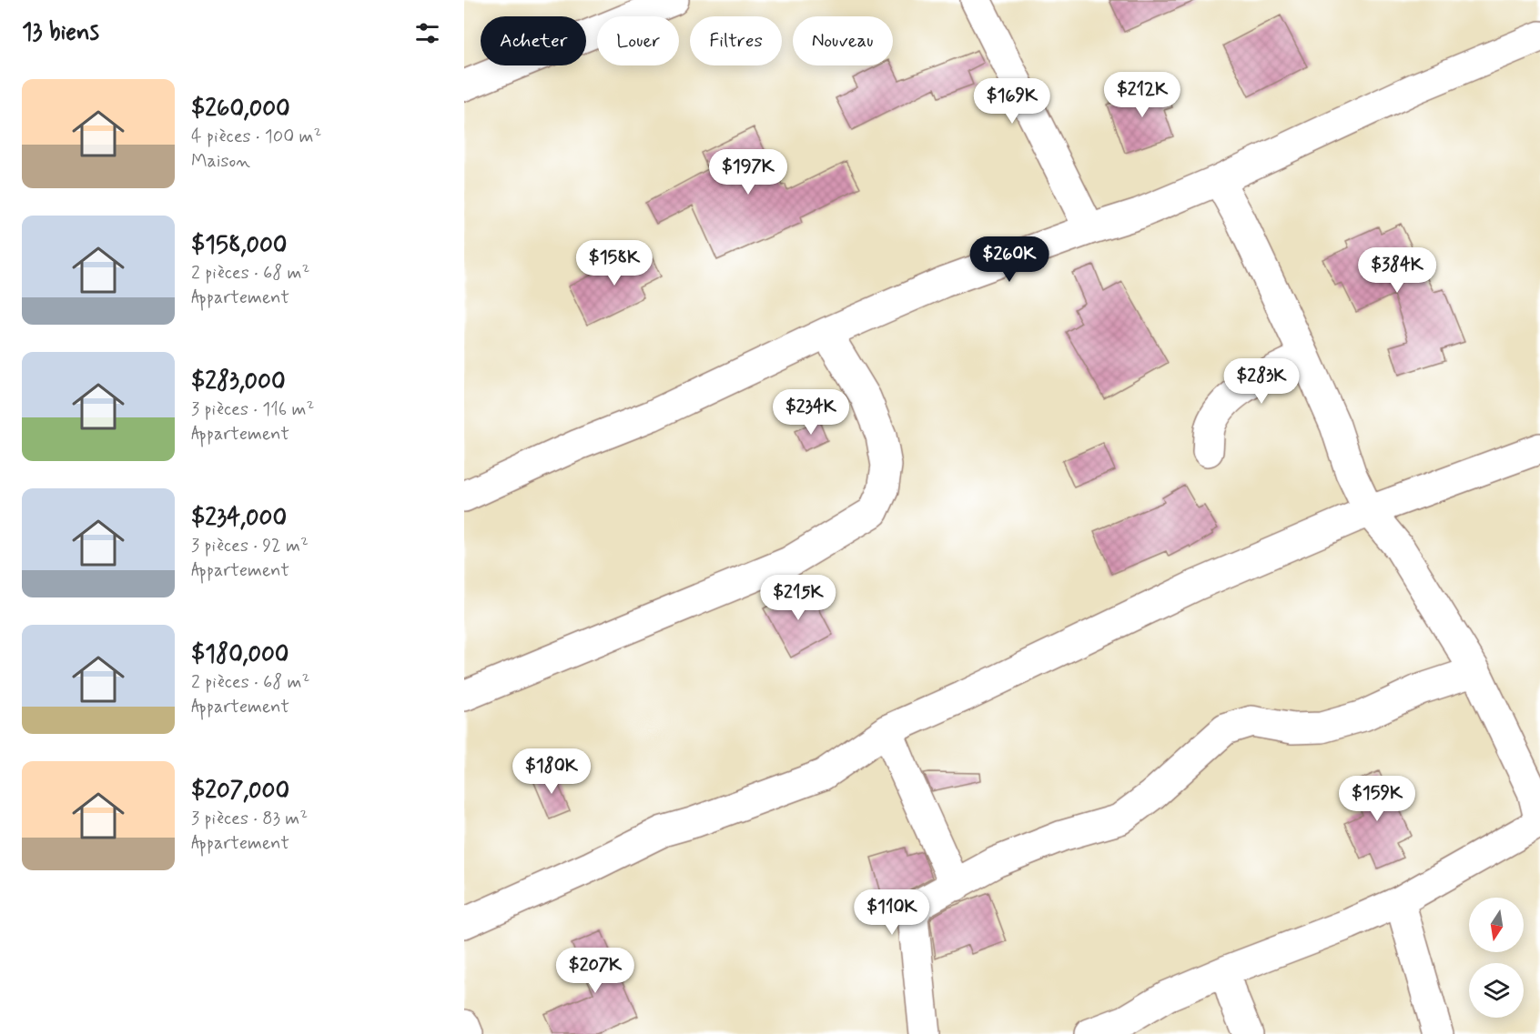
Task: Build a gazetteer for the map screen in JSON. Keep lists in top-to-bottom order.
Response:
{
  "north": "bottom",
  "page": {
    "heading": "13 biens",
    "chip": [
      "Acheter",
      "Louer",
      "Filtres",
      "Nouveau"
    ],
    "list": [
      {
        "name": "$260,000",
        "note": "4 pièces · 100 m² · Maison"
      },
      {
        "name": "$158,000",
        "note": "2 pièces · 68 m² · Appartement"
      },
      {
        "name": "$283,000",
        "note": "3 pièces · 116 m² · Appartement"
      },
      {
        "name": "$234,000",
        "note": "3 pièces · 92 m² · Appartement"
      },
      {
        "name": "$180,000",
        "note": "2 pièces · 68 m² · Appartement"
      },
      {
        "name": "$207,000",
        "note": "3 pièces · 83 m² · Appartement"
      }
    ],
    "price": [
      "$212K",
      "$169K",
      "$197K",
      "$260K",
      "$158K",
      "$384K",
      "$283K",
      "$234K",
      "$215K",
      "$180K",
      "$159K",
      "$110K",
      "$207K"
    ]
  }
}
